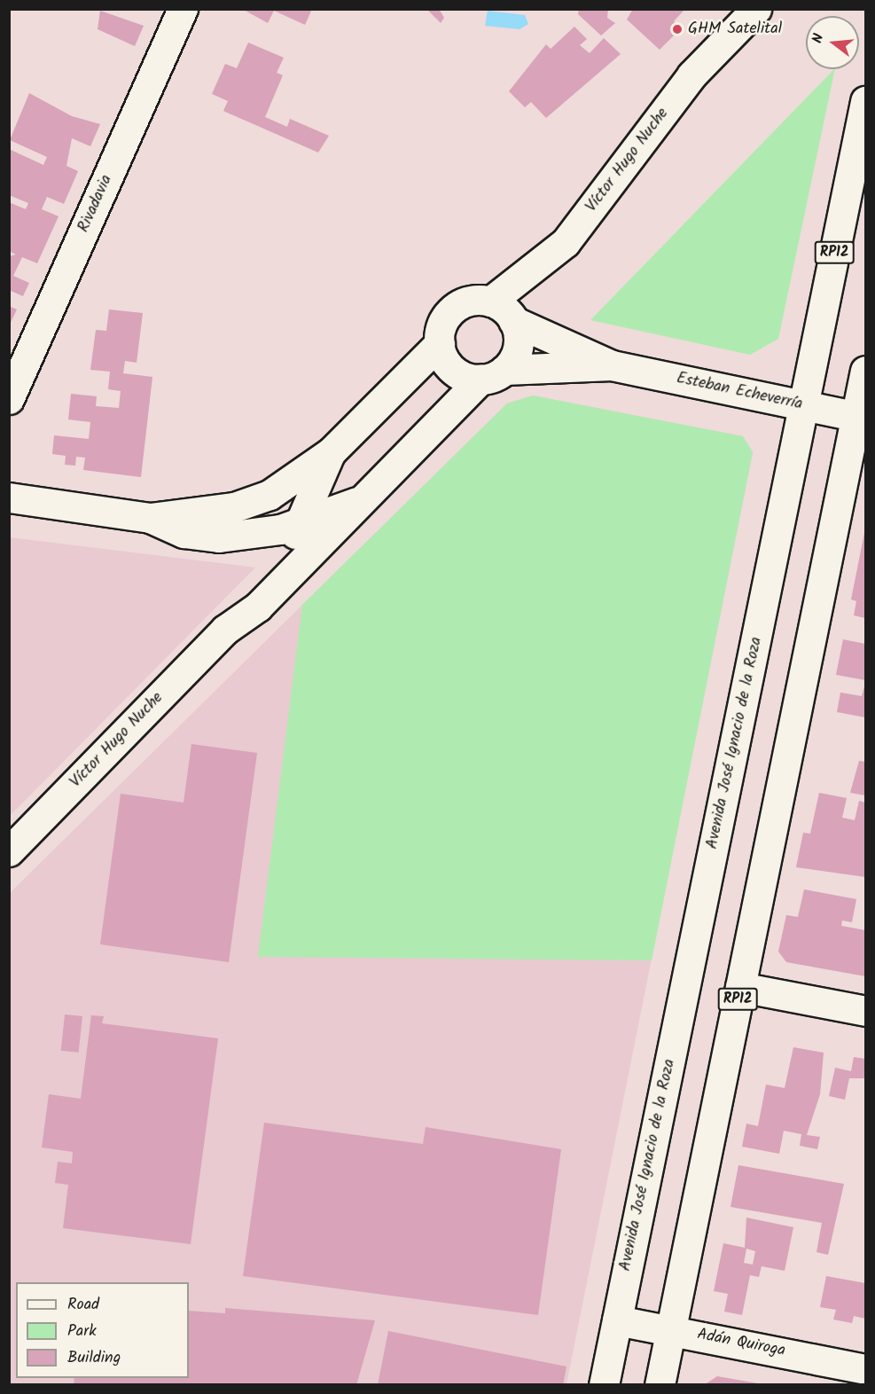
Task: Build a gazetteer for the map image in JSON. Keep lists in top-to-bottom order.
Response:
{
  "streets": {
    "street": [
      "Víctor Hugo Nuche",
      "Rivadavia",
      "RP12",
      "Esteban Echeverría",
      "Avenida José Ignacio de la Roza",
      "Adán Quiroga"
    ]
  },
  "crossings": [
    ["Víctor Hugo Nuche", "Esteban Echeverría"],
    ["RP12", "Esteban Echeverría"],
    ["RP12", "Adán Quiroga"],
    ["Esteban Echeverría", "Avenida José Ignacio de la Roza"],
    ["Avenida José Ignacio de la Roza", "Adán Quiroga"]
  ],
  "places": ["GHM Satelital"],
  "legend": ["Road", "Park", "Building"],
  "north": "left"
}
